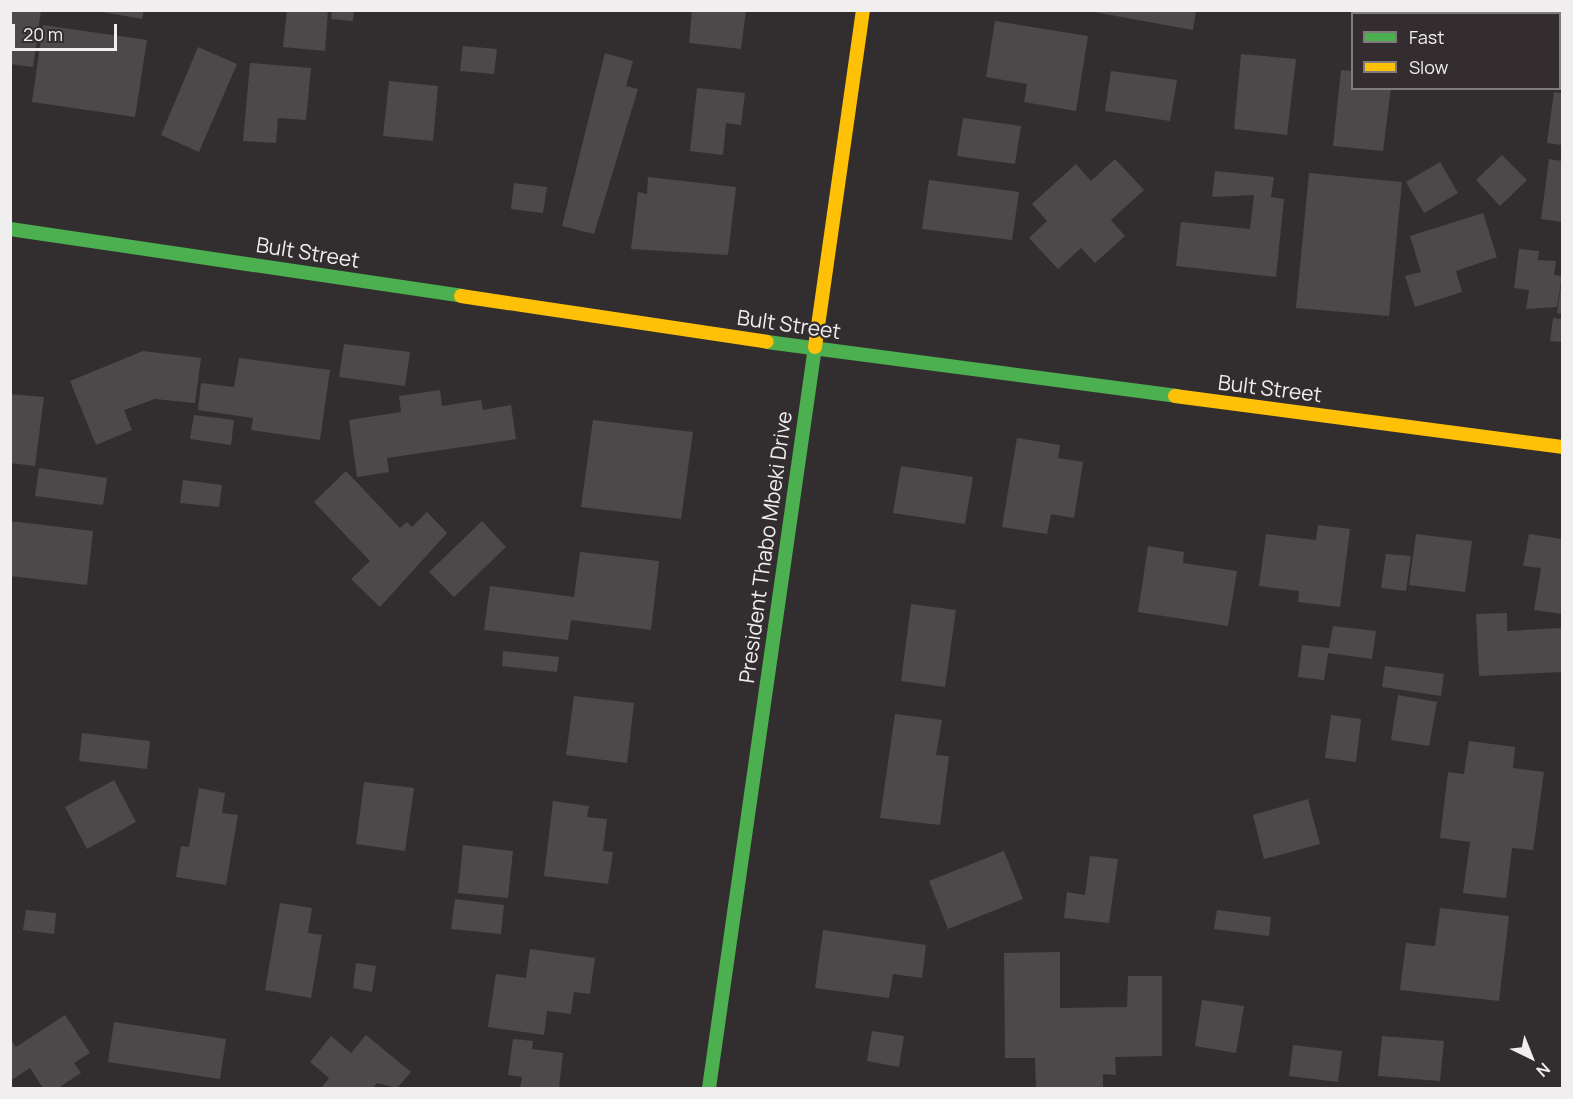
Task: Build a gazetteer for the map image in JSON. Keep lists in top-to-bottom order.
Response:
{
  "streets": {
    "street": ["Bult Street", "President Thabo Mbeki Drive"]
  },
  "crossings": [
    ["Bult Street", "President Thabo Mbeki Drive"]
  ],
  "legend": ["Fast", "Slow"],
  "scale_bar": "20 m",
  "north": "bottom right"
}
